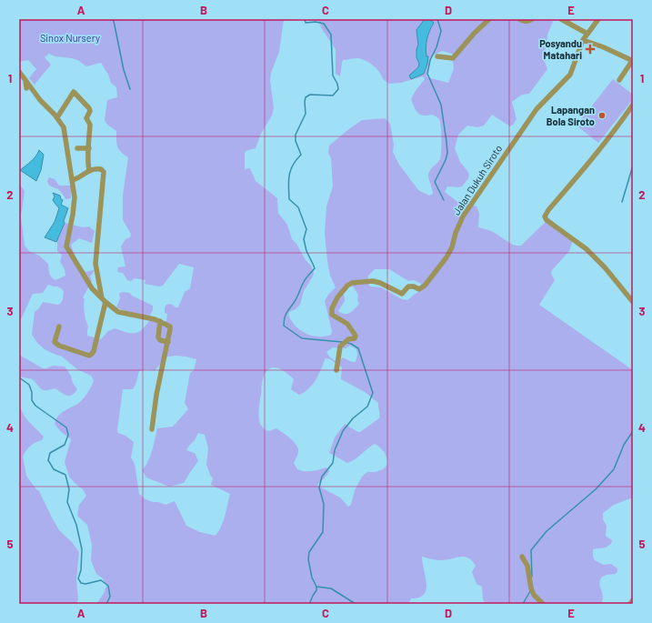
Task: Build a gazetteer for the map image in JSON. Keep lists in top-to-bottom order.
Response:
{
  "streets": {
    "street": ["Jalan Dukuh Siroto"]
  },
  "parks": ["Sinox Nursery"],
  "places": {
    "health": ["Posyandu Matahari"],
    "other": ["Lapangan Bola Siroto"]
  },
  "grid": {
    "columns": [
      "A",
      "B",
      "C",
      "D",
      "E"
    ],
    "rows": [
      "1",
      "2",
      "3",
      "4",
      "5"
    ]
  }
}
